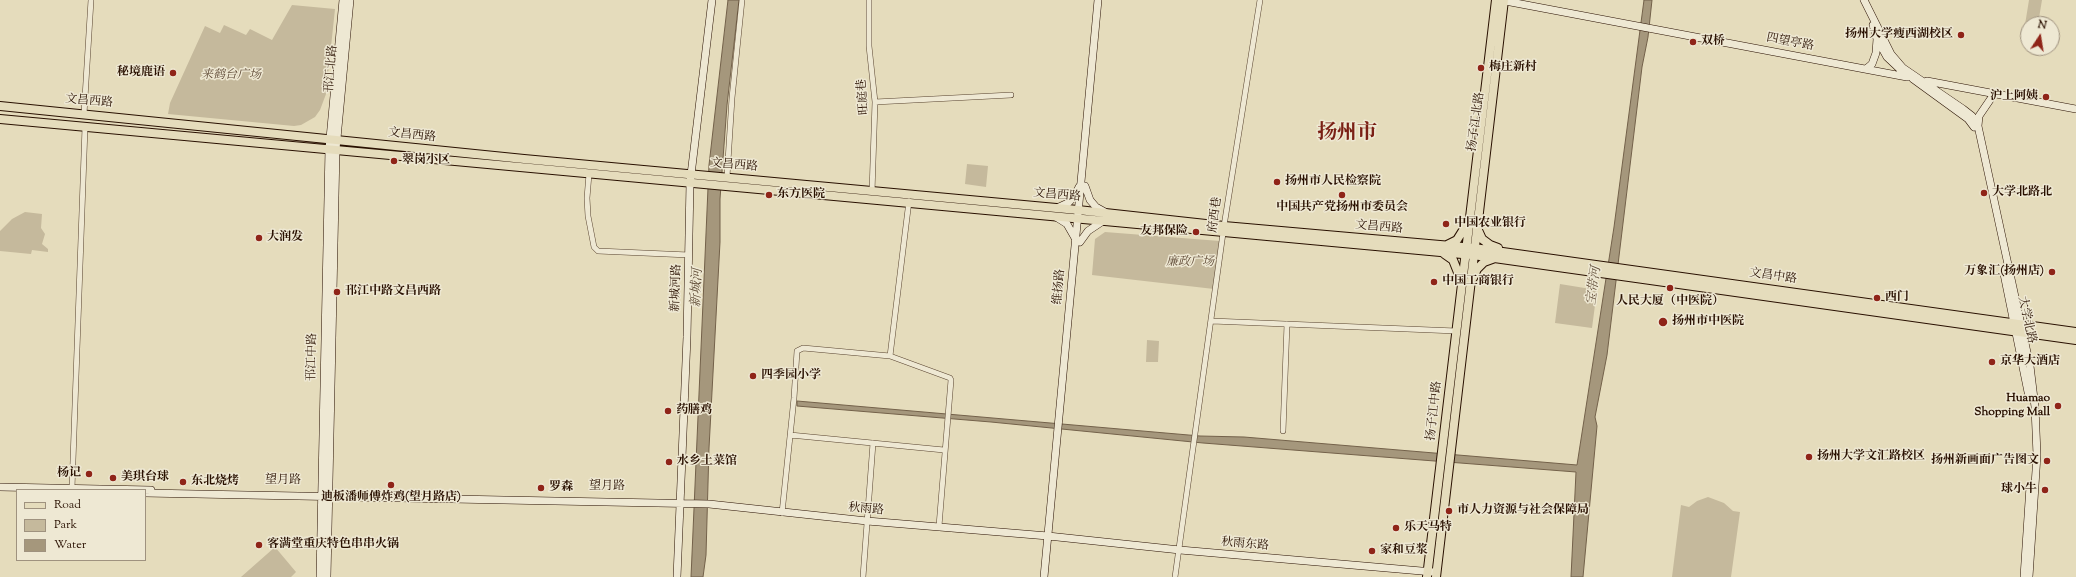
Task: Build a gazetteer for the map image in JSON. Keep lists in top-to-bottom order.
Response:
{
  "streets": {
    "main road": [
      "文昌西路",
      "扬子江北路",
      "文昌中路",
      "扬子江中路"
    ],
    "street": [
      "四望亭路",
      "邗江北路",
      "旺庭巷",
      "府西巷",
      "维扬路",
      "新城河路",
      "大学北路",
      "邗江中路",
      "望月路",
      "秋雨路",
      "秋雨东路"
    ]
  },
  "crossings": [
    ["四望亭路", "扬子江北路"],
    ["四望亭路", "大学北路"],
    ["邗江北路", "文昌西路"],
    ["邗江北路", "邗江中路"],
    ["旺庭巷", "文昌西路"],
    ["文昌西路", "扬子江北路"],
    ["文昌西路", "府西巷"],
    ["文昌西路", "文昌中路"],
    ["文昌西路", "维扬路"],
    ["文昌西路", "新城河路"],
    ["文昌西路", "邗江中路"],
    ["文昌西路", "扬子江中路"],
    ["扬子江北路", "文昌中路"],
    ["扬子江北路", "扬子江中路"],
    ["府西巷", "秋雨东路"],
    ["文昌中路", "大学北路"],
    ["文昌中路", "扬子江中路"],
    ["维扬路", "秋雨路"],
    ["维扬路", "秋雨东路"],
    ["新城河路", "望月路"],
    ["新城河路", "秋雨路"],
    ["邗江中路", "望月路"],
    ["扬子江中路", "秋雨东路"],
    ["望月路", "秋雨路"],
    ["秋雨路", "秋雨东路"]
  ],
  "districts": ["扬州市"],
  "water": ["宝带河", "新城河"],
  "parks": ["来鹤台广场", "廉政广场"],
  "places": [
    "扬州大学瘦西湖校区",
    "双桥",
    "梅庄新村",
    "秘境鹿语",
    "沪上阿姨",
    "翠岗小区",
    "扬州市人民检察院",
    "大学北路北",
    "东方医院",
    "中国共产党扬州市委员会",
    "中国农业银行",
    "友邦保险",
    "大润发",
    "万象汇(扬州店)",
    "中国工商银行",
    "人民大厦（中医院）",
    "邗江中路文昌西路",
    "西门",
    "扬州市中医院",
    "京华大酒店",
    "四季园小学",
    "Huamao Shopping Mall",
    "药膳鸡",
    "扬州大学文汇路校区",
    "扬州新画面广告图文",
    "水乡土菜馆",
    "杨记",
    "美琪台球",
    "东北烧烤",
    "迪板潘师傅炸鸡(望月路店)",
    "罗森",
    "球小牛",
    "市人力资源与社会保障局",
    "乐天马特",
    "客满堂重庆特色串串火锅",
    "家和豆浆"
  ],
  "legend": ["Road", "Park", "Water"],
  "north": "top"
}
